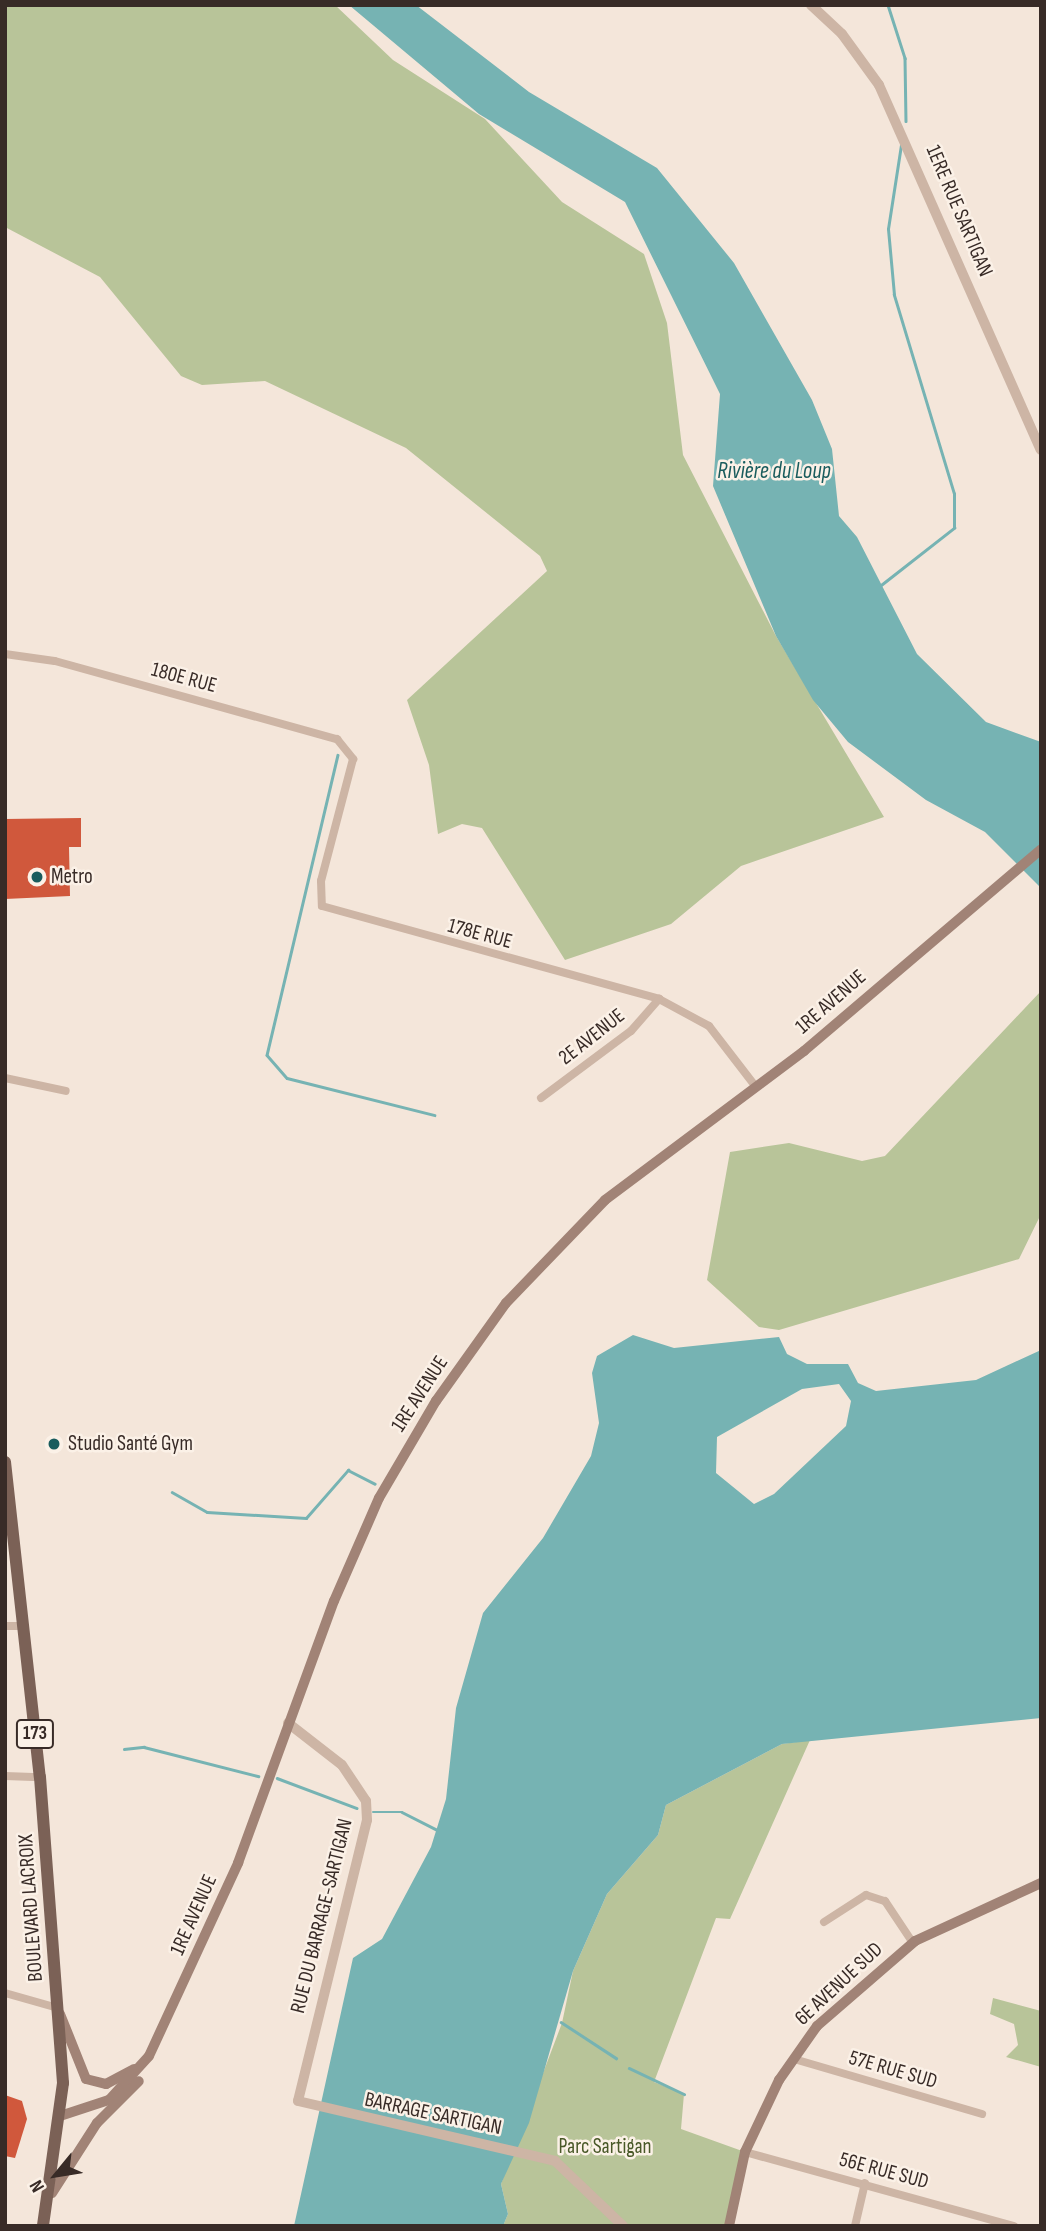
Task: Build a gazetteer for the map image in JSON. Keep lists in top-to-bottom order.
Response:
{
  "streets": {
    "main road": [
      "1RE AVENUE",
      "173",
      "BOULEVARD LACROIX",
      "6E AVENUE SUD"
    ],
    "street": [
      "1ERE RUE SARTIGAN",
      "180E RUE",
      "178E RUE",
      "2E AVENUE",
      "RUE DU BARRAGE-SARTIGAN",
      "57E RUE SUD",
      "BARRAGE SARTIGAN",
      "56E RUE SUD"
    ]
  },
  "crossings": [
    ["180E RUE", "178E RUE"],
    ["178E RUE", "1RE AVENUE"],
    ["178E RUE", "2E AVENUE"],
    ["1RE AVENUE", "BOULEVARD LACROIX"],
    ["1RE AVENUE", "RUE DU BARRAGE-SARTIGAN"],
    ["RUE DU BARRAGE-SARTIGAN", "BARRAGE SARTIGAN"],
    ["6E AVENUE SUD", "57E RUE SUD"],
    ["6E AVENUE SUD", "56E RUE SUD"]
  ],
  "water": ["Rivière du Loup"],
  "parks": ["Parc Sartigan"],
  "places": ["Metro", "Studio Santé Gym"],
  "north": "bottom left"
}
